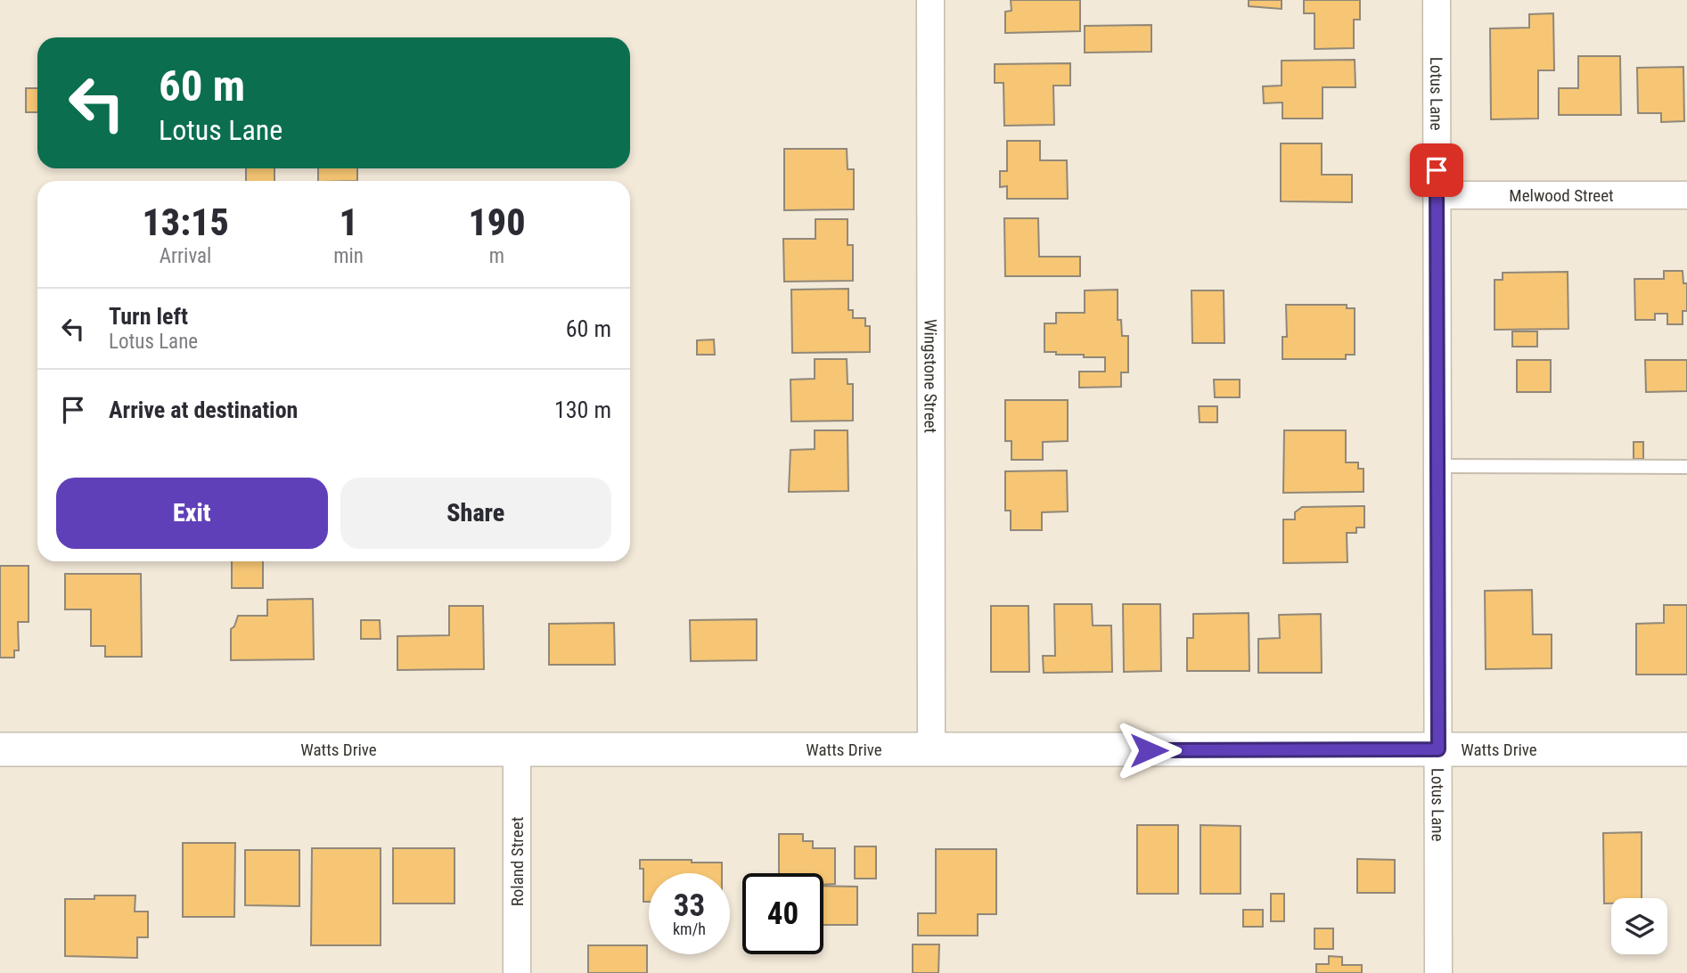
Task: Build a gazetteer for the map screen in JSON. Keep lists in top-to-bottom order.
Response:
{
  "streets": {
    "street": [
      "Lotus Lane",
      "Melwood Street",
      "Wingstone Street",
      "Watts Drive",
      "Roland Street"
    ]
  },
  "crossings": [
    ["Lotus Lane", "Melwood Street"],
    ["Lotus Lane", "Watts Drive"],
    ["Wingstone Street", "Watts Drive"],
    ["Watts Drive", "Roland Street"]
  ],
  "page": {
    "turn": ["60 m", "Lotus Lane"],
    "eta": [
      "13:15",
      "Arrival",
      "1",
      "min",
      "190",
      "m"
    ],
    "list": [
      {
        "name": "Turn left",
        "note": "Lotus Lane",
        "value": "60 m"
      },
      {
        "name": "Arrive at destination",
        "value": "130 m"
      }
    ],
    "buttons": ["Exit", "Share"],
    "speed": "33 km/h",
    "limit": "40"
  }
}
